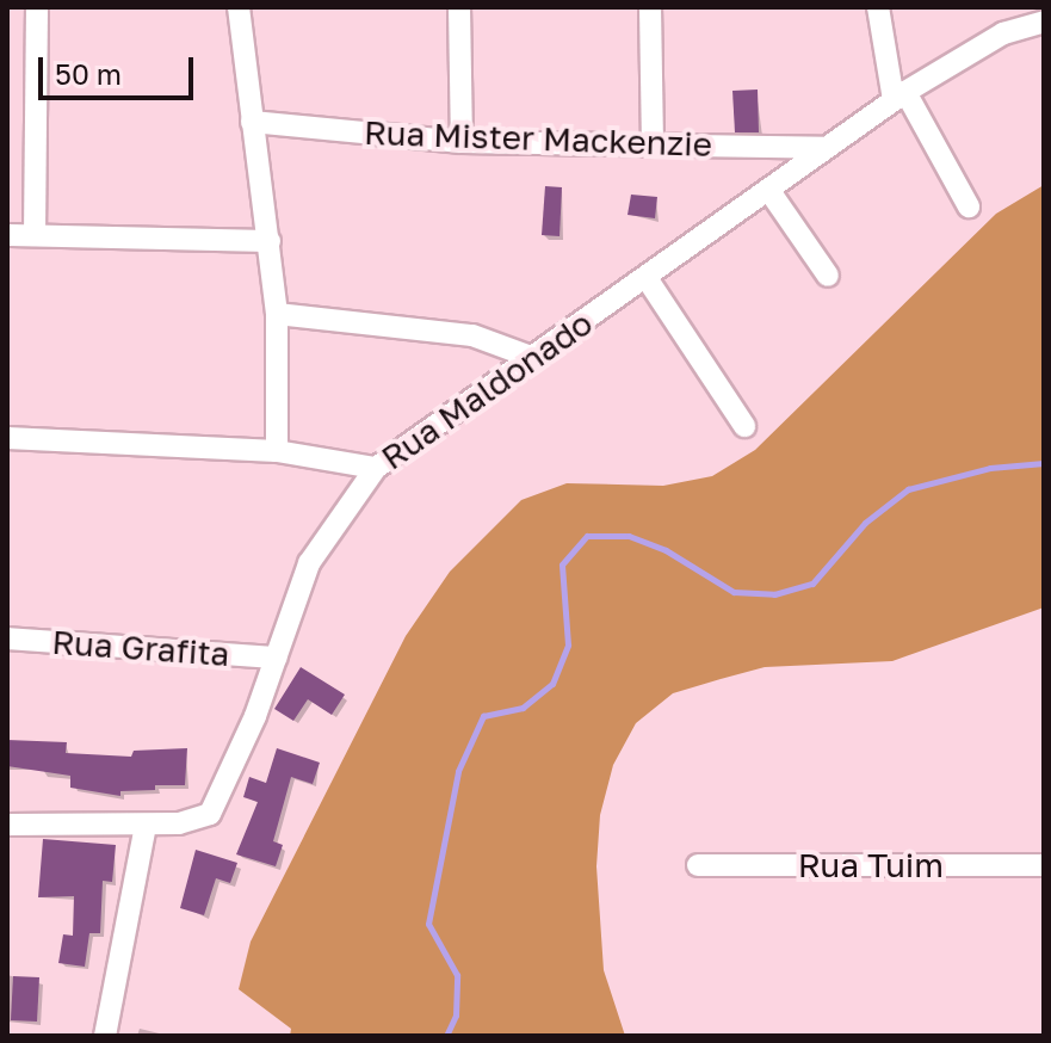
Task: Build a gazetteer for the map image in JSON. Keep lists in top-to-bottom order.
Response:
{
  "streets": {
    "street": [
      "Rua Mister Mackenzie",
      "Rua Maldonado",
      "Rua Grafita",
      "Rua Tuim"
    ]
  },
  "crossings": [
    ["Rua Mister Mackenzie", "Rua Maldonado"],
    ["Rua Maldonado", "Rua Grafita"]
  ],
  "scale_bar": "50 m"
}
